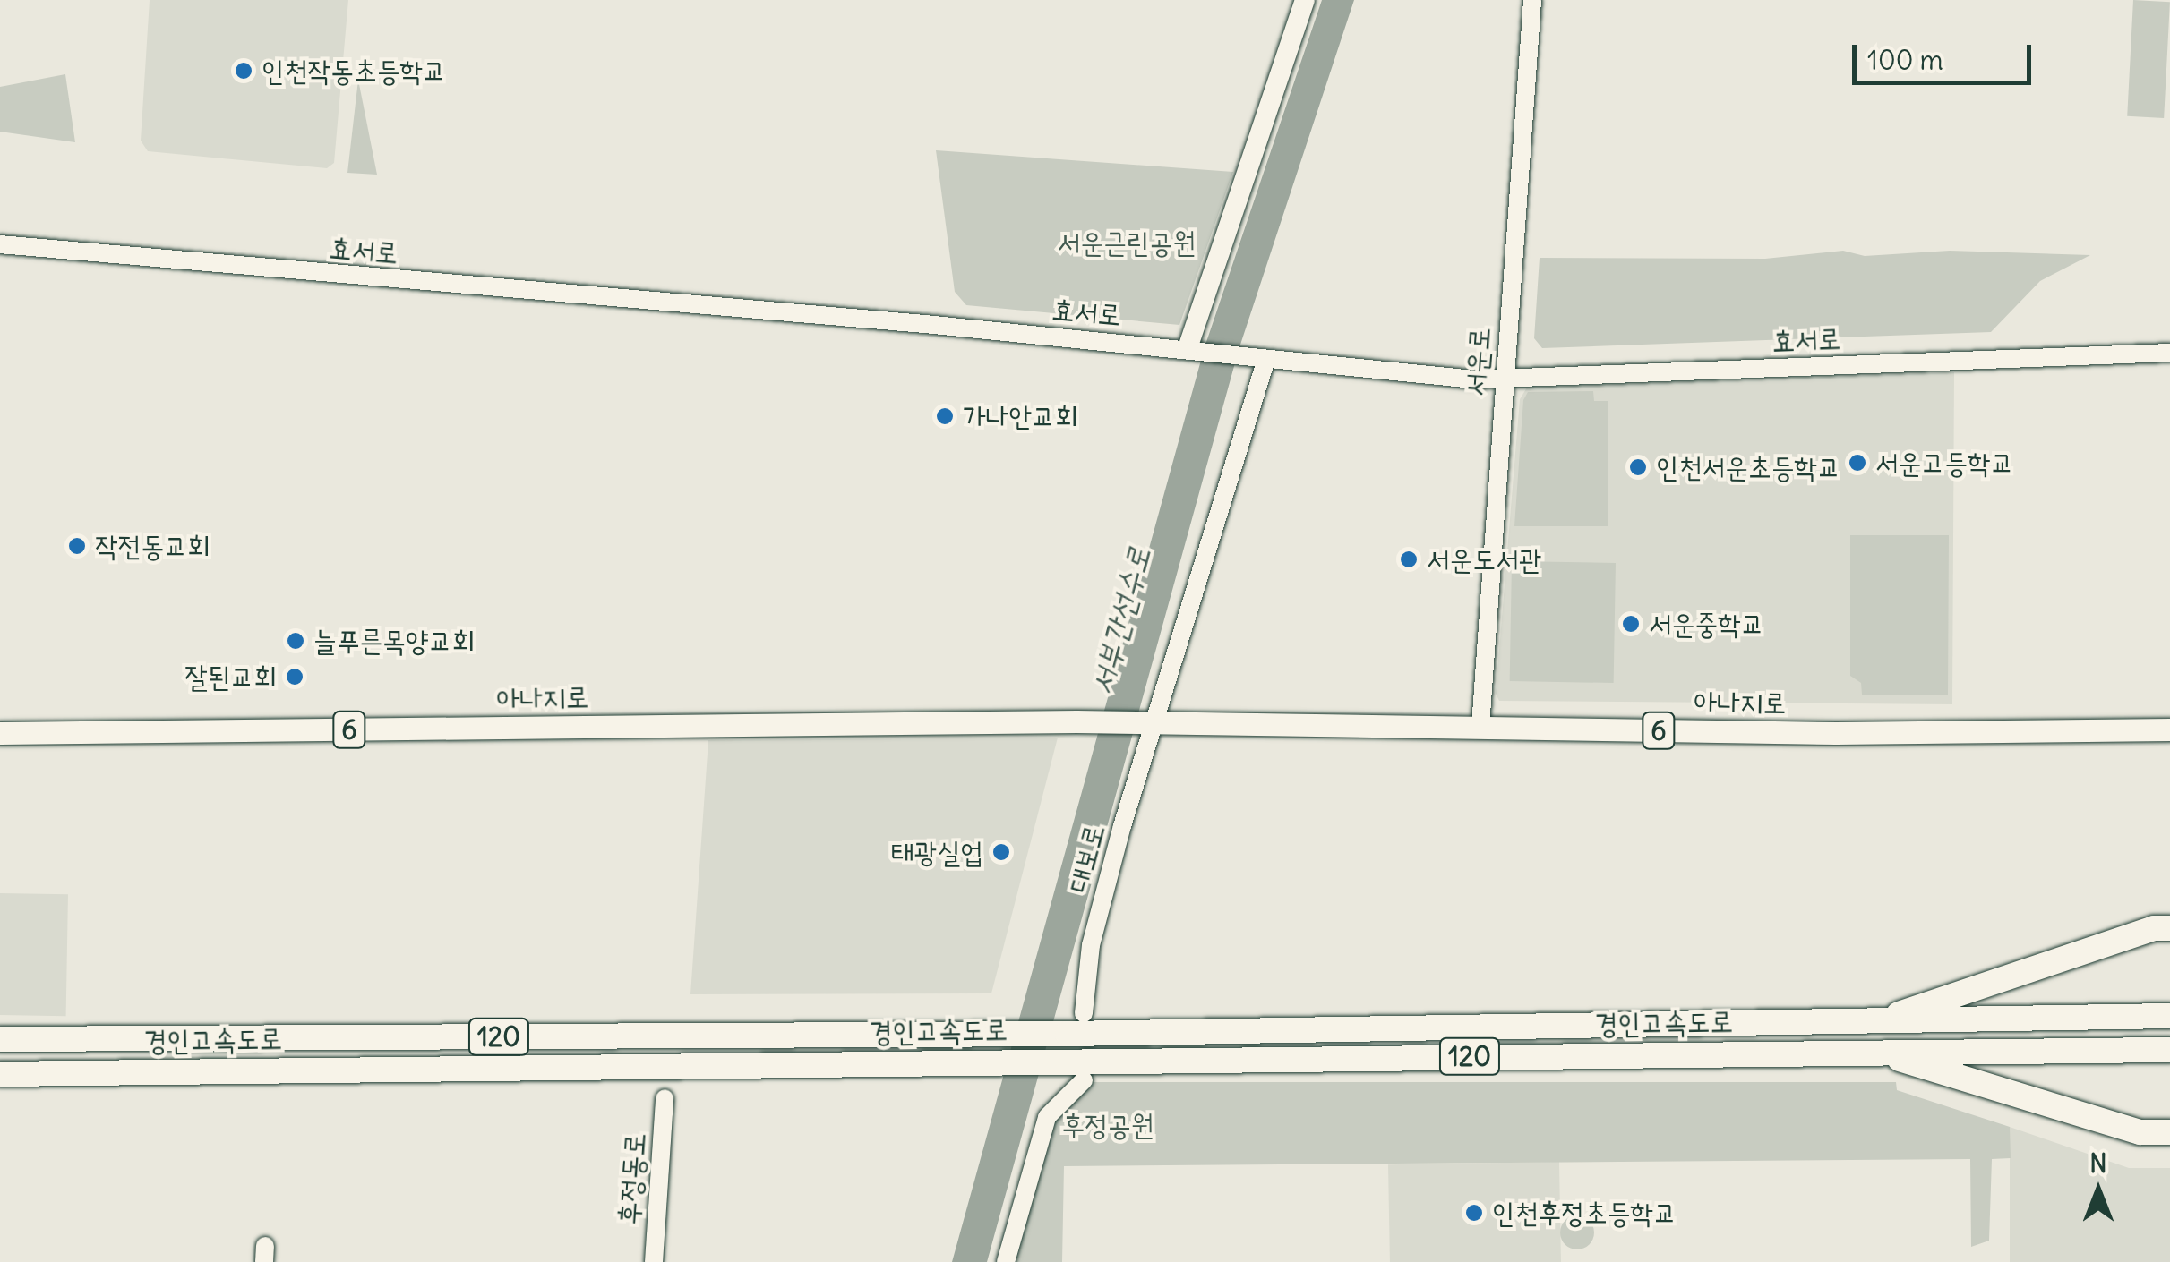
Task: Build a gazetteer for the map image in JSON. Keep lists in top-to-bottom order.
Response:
{
  "streets": {
    "highway": ["경인고속도로", "120"],
    "main road": ["아나지로", "6"],
    "street": [
      "효서로",
      "서운로",
      "대보로",
      "후정동로"
    ]
  },
  "crossings": [
    ["효서로", "서운로"],
    ["효서로", "대보로"],
    ["서운로", "아나지로"],
    ["아나지로", "대보로"]
  ],
  "water": ["서부간선수로"],
  "parks": ["서운근린공원", "후정공원"],
  "places": [
    "인천작동초등학교",
    "가나안교회",
    "서운고등학교",
    "인천서운초등학교",
    "작전동교회",
    "서운도서관",
    "서운중학교",
    "늘푸른목양교회",
    "잘된교회",
    "태광실업",
    "인천후정초등학교"
  ],
  "scale_bar": "100 m",
  "north": "top"
}
